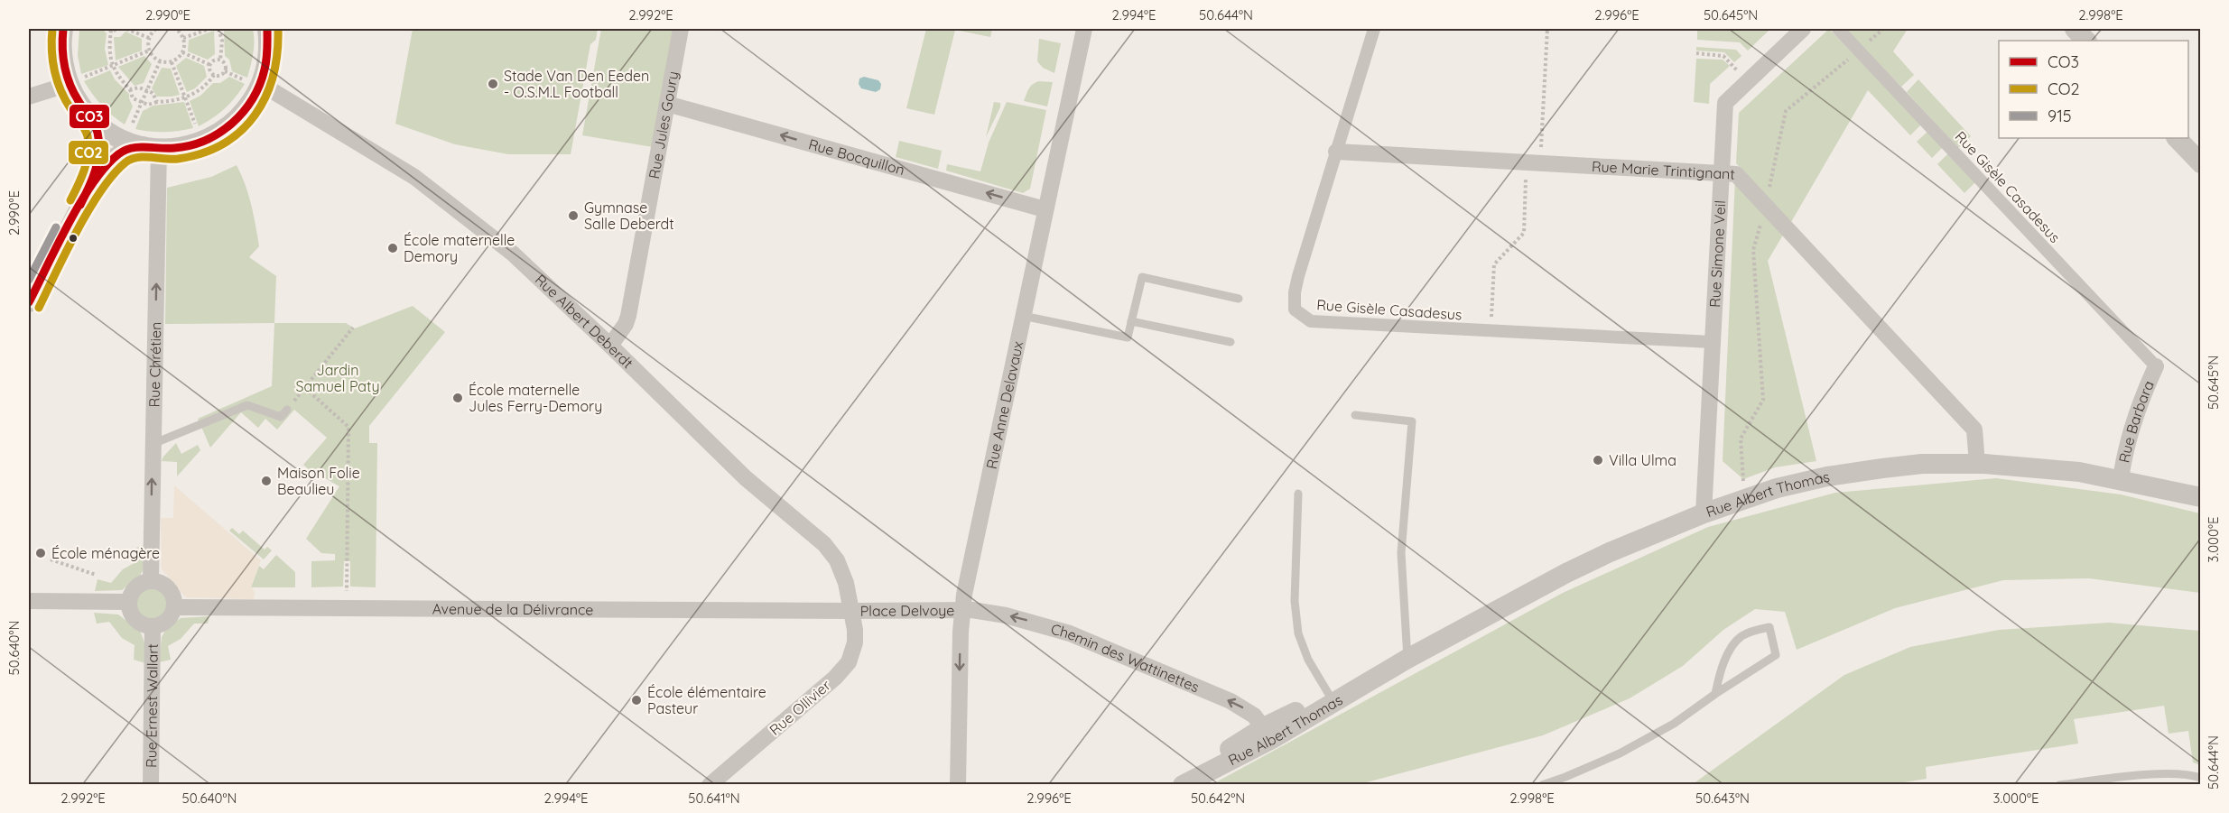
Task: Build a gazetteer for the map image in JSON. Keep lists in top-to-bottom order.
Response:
{
  "streets": {
    "street": [
      "Rue Jules Goury",
      "Rue Bocquillon",
      "Rue Marie Trintignant",
      "Rue Gisèle Casadesus",
      "Rue Simone Veil",
      "Rue Albert Deberdt",
      "Rue Chrétien",
      "Rue Anne Delavaux",
      "Rue Barbara",
      "Rue Albert Thomas",
      "Avenue de la Délivrance",
      "Place Delvoye",
      "Chemin des Wattinettes",
      "Rue Ernest Wallart",
      "Rue Ollivier"
    ]
  },
  "crossings": [
    ["Rue Jules Goury", "Rue Bocquillon"],
    ["Rue Jules Goury", "Rue Albert Deberdt"],
    ["Rue Bocquillon", "Rue Anne Delavaux"],
    ["Rue Marie Trintignant", "Rue Gisèle Casadesus"],
    ["Rue Marie Trintignant", "Rue Simone Veil"],
    ["Rue Marie Trintignant", "Rue Albert Thomas"],
    ["Rue Gisèle Casadesus", "Rue Simone Veil"],
    ["Rue Gisèle Casadesus", "Rue Barbara"],
    ["Rue Simone Veil", "Rue Albert Thomas"],
    ["Rue Albert Deberdt", "Avenue de la Délivrance"],
    ["Rue Albert Deberdt", "Place Delvoye"],
    ["Rue Albert Deberdt", "Rue Ollivier"],
    ["Rue Chrétien", "Avenue de la Délivrance"],
    ["Rue Chrétien", "Rue Ernest Wallart"],
    ["Rue Anne Delavaux", "Place Delvoye"],
    ["Rue Anne Delavaux", "Chemin des Wattinettes"],
    ["Rue Barbara", "Rue Albert Thomas"],
    ["Rue Albert Thomas", "Chemin des Wattinettes"],
    ["Avenue de la Délivrance", "Place Delvoye"],
    ["Avenue de la Délivrance", "Rue Ernest Wallart"],
    ["Avenue de la Délivrance", "Rue Ollivier"],
    ["Place Delvoye", "Chemin des Wattinettes"],
    ["Place Delvoye", "Rue Ollivier"]
  ],
  "one_way": ["Rue Bocquillon", "Rue Chrétien", "Chemin des Wattinettes"],
  "parks": ["Jardin Samuel Paty"],
  "places": [
    "Stade Van Den Eeden - O.S.M.L Football",
    "Gymnase Salle Deberdt",
    "École maternelle Demory",
    "École maternelle Jules Ferry-Demory",
    "Villa Ulma",
    "Maison Folie Beaulieu",
    "École ménagère",
    "École élémentaire Pasteur"
  ],
  "lines": ["transit line CO3", "transit line CO2", "transit line 915"],
  "legend": ["CO3", "CO2", "915"],
  "coordinates": [
    "2.990°E",
    "2.992°E",
    "2.994°E",
    "50.644°N",
    "2.996°E",
    "50.645°N",
    "2.998°E",
    "3.000°E",
    "50.640°N",
    "50.641°N",
    "50.642°N",
    "50.643°N"
  ]
}
